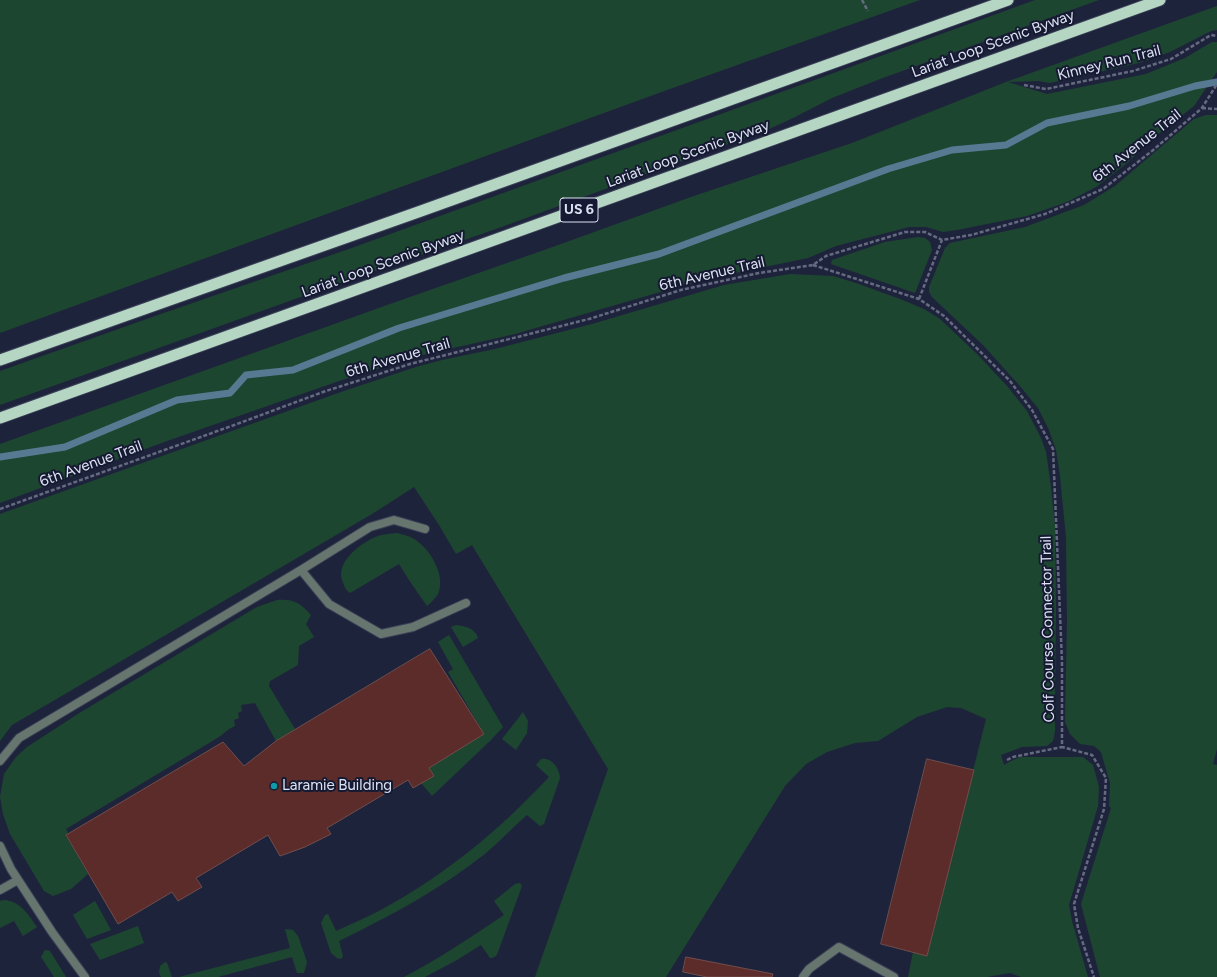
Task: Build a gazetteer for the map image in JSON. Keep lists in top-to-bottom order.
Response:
{
  "streets": {
    "highway": ["Lariat Loop Scenic Byway", "US 6"],
    "path": ["Kinney Run Trail", "6th Avenue Trail", "Colf Course Connector Trail"]
  },
  "crossings": [
    ["6th Avenue Trail", "Colf Course Connector Trail"]
  ],
  "places": ["Laramie Building"]
}
